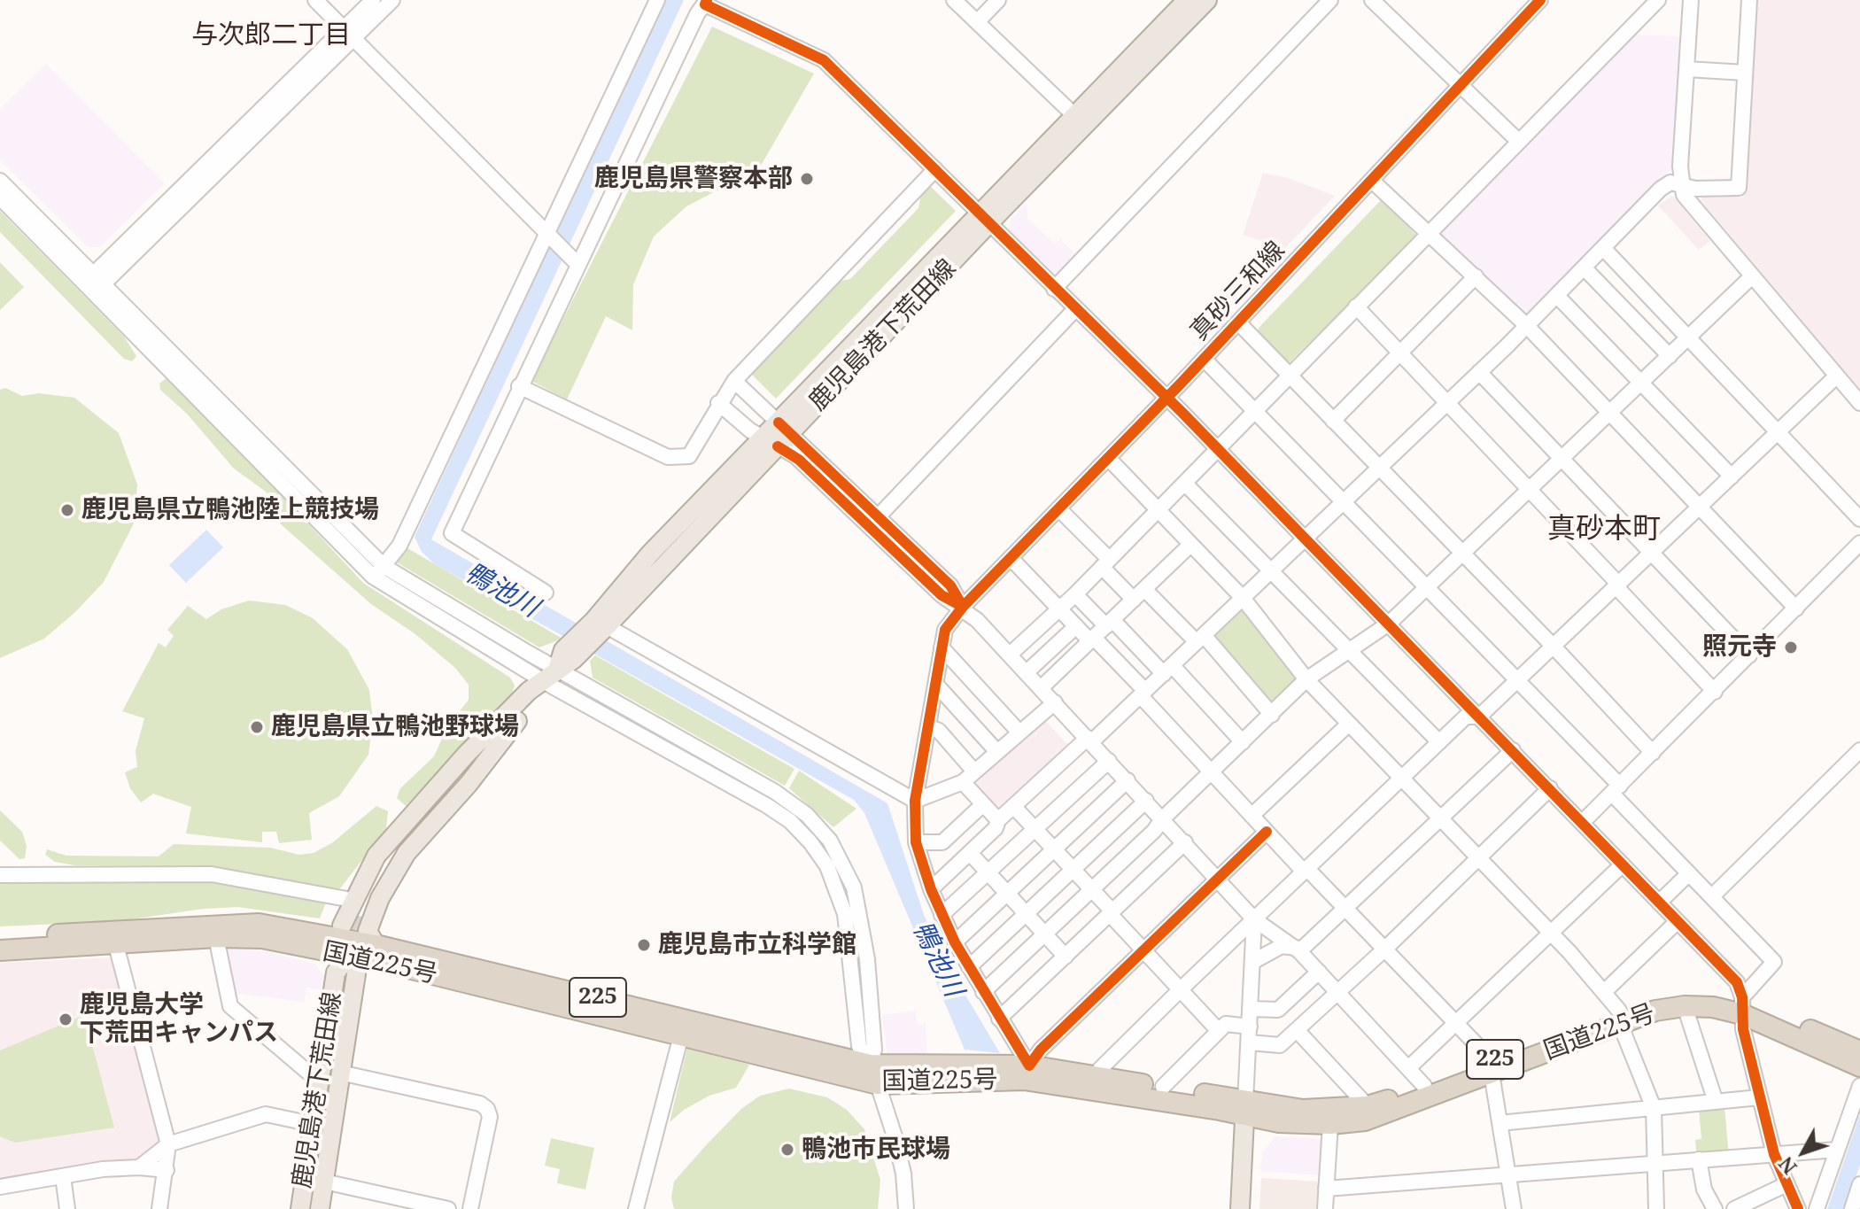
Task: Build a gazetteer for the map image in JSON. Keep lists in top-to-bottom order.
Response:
{
  "streets": {
    "highway": ["国道225号", "225"],
    "main road": ["鹿児島港下荒田線"],
    "street": ["真砂三和線"]
  },
  "crossings": [
    ["真砂三和線", "国道225号"],
    ["鹿児島港下荒田線", "国道225号"]
  ],
  "districts": ["与次郎二丁目", "真砂本町"],
  "water": ["鴨池川"],
  "places": [
    "鹿児島県警察本部",
    "鹿児島県立鴨池陸上競技場",
    "照元寺",
    "鹿児島県立鴨池野球場",
    "鹿児島市立科学館",
    "鹿児島大学 下荒田キャンパス",
    "鴨池市民球場"
  ],
  "north": "bottom left"
}
